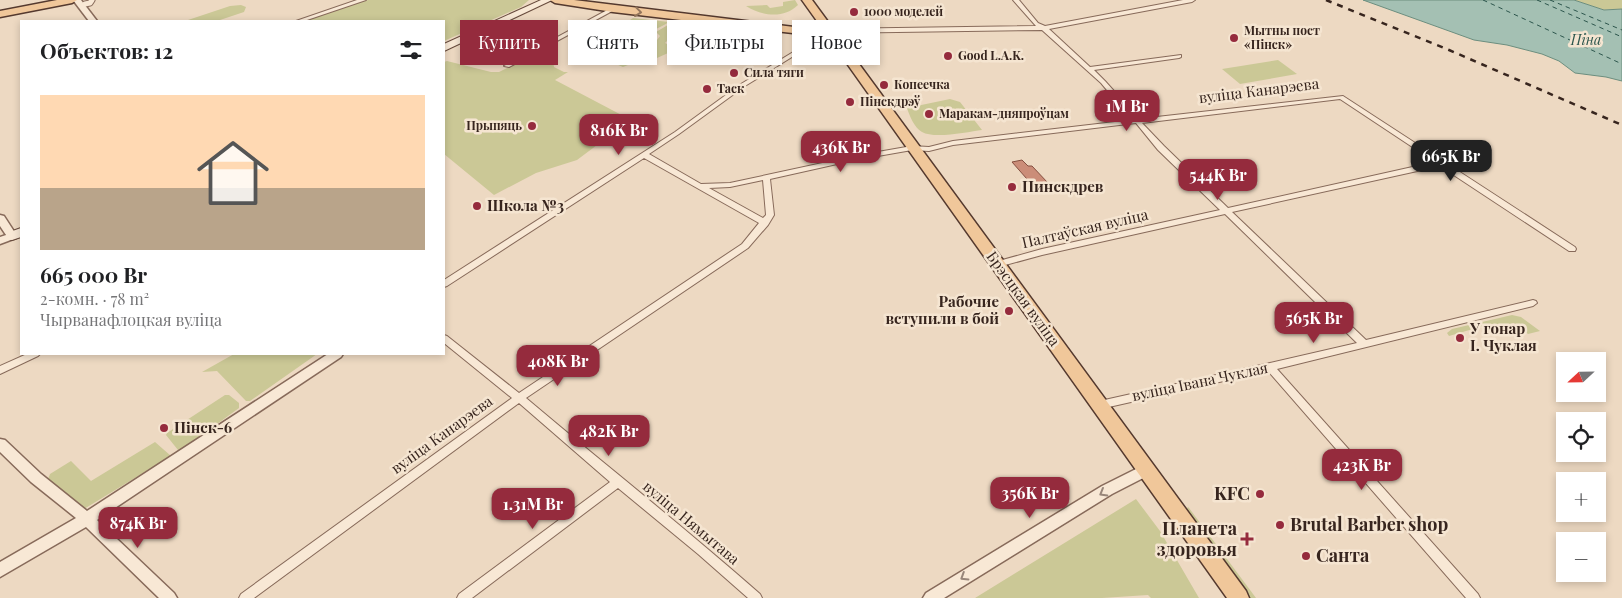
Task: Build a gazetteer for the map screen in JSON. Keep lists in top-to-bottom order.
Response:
{
  "streets": {
    "main road": ["Брэсцкая вуліца"],
    "street": [
      "вуліца Канарэева",
      "Палтаўская вуліца",
      "вуліца Івана Чуклая",
      "вуліца Нямытава"
    ]
  },
  "crossings": [
    ["вуліца Канарэева", "Палтаўская вуліца"],
    ["вуліца Канарэева", "Брэсцкая вуліца"],
    ["вуліца Канарэева", "вуліца Нямытава"],
    ["Палтаўская вуліца", "Брэсцкая вуліца"],
    ["Брэсцкая вуліца", "вуліца Івана Чуклая"]
  ],
  "water": ["Піна"],
  "places": {
    "other": [
      "1000 моделей",
      "Мытны пост «Пінск»",
      "Good L.A.K.",
      "Сила тяги",
      "Копеечка",
      "Таск",
      "Пінскдрэў",
      "Маракам-дняпроўцам",
      "Прыпяць",
      "Пинскдрев",
      "Школа №3",
      "Рабочие вступили в бой",
      "У гонар І. Чуклая",
      "Пінск-6",
      "KFC",
      "Brutal Barber shop",
      "Санта"
    ],
    "health": ["Планета здоровья"]
  },
  "north": "left",
  "page": {
    "chip": [
      "Купить",
      "Снять",
      "Фильтры",
      "Новое"
    ],
    "heading": "Объектов: 12",
    "list": [
      {
        "name": "665 000 Br",
        "note": "2-комн. · 78 m² · Чырванафлоцкая вуліца"
      }
    ],
    "price": [
      "1M Br",
      "816K Br",
      "436K Br",
      "665K Br",
      "544K Br",
      "565K Br",
      "408K Br",
      "482K Br",
      "423K Br",
      "356K Br",
      "1.31M Br",
      "874K Br"
    ],
    "map_buttons": ["+", "−"]
  }
}
